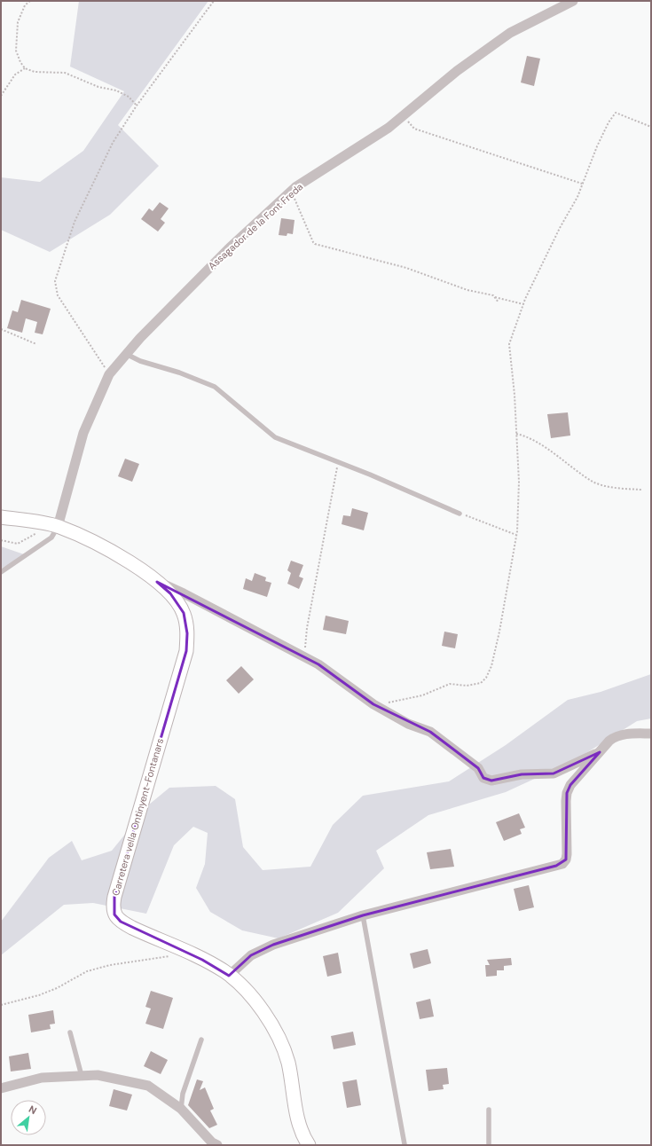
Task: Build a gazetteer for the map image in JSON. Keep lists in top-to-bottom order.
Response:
{
  "streets": {
    "street": ["Assagador de la Font Freda", "Carretera vella Ontinyent-Fontanars"]
  },
  "crossings": [
    ["Assagador de la Font Freda", "Carretera vella Ontinyent-Fontanars"]
  ],
  "north": "top right"
}
